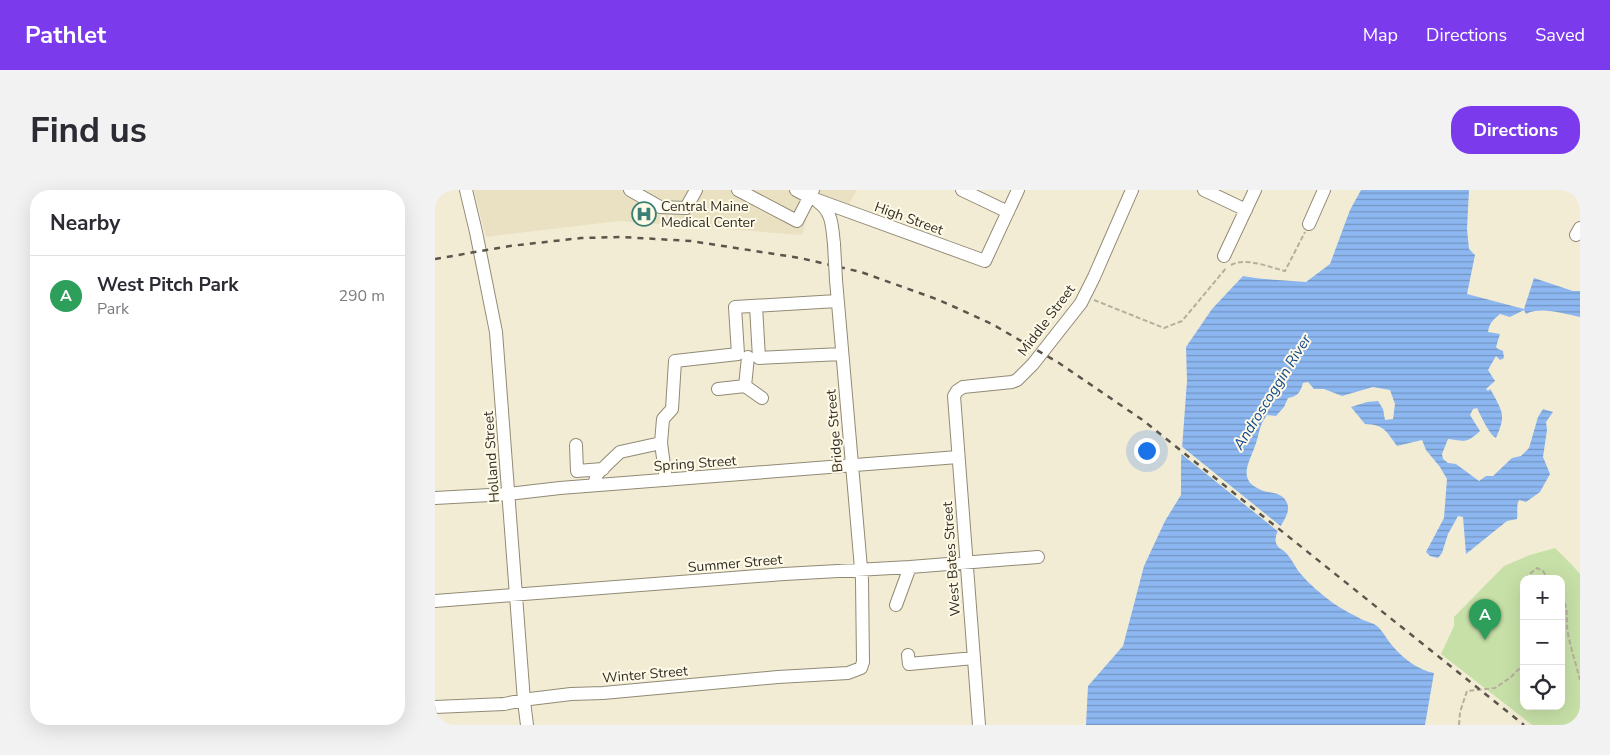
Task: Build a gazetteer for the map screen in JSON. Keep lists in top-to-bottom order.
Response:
{
  "streets": {
    "street": [
      "High Street",
      "Middle Street",
      "Bridge Street",
      "Holland Street",
      "Spring Street",
      "West Bates Street",
      "Summer Street",
      "Winter Street"
    ]
  },
  "crossings": [
    ["High Street", "Bridge Street"],
    ["Middle Street", "West Bates Street"],
    ["Bridge Street", "Spring Street"],
    ["Bridge Street", "Summer Street"],
    ["Bridge Street", "Winter Street"],
    ["Holland Street", "Spring Street"],
    ["Holland Street", "Summer Street"],
    ["Holland Street", "Winter Street"],
    ["Spring Street", "West Bates Street"],
    ["West Bates Street", "Summer Street"]
  ],
  "water": ["Androscoggin River"],
  "places": {
    "hospital": ["Central Maine Medical Center"]
  },
  "page": {
    "header": "Pathlet",
    "nav": ["Map", "Directions", "Saved"],
    "buttons": "Directions",
    "title": "Find us",
    "heading": "Nearby",
    "list": [
      {
        "mark": "A",
        "name": "West Pitch Park",
        "note": "Park",
        "value": "290 m"
      }
    ],
    "map_buttons": ["+", "−"],
    "pins": "A"
  }
}
